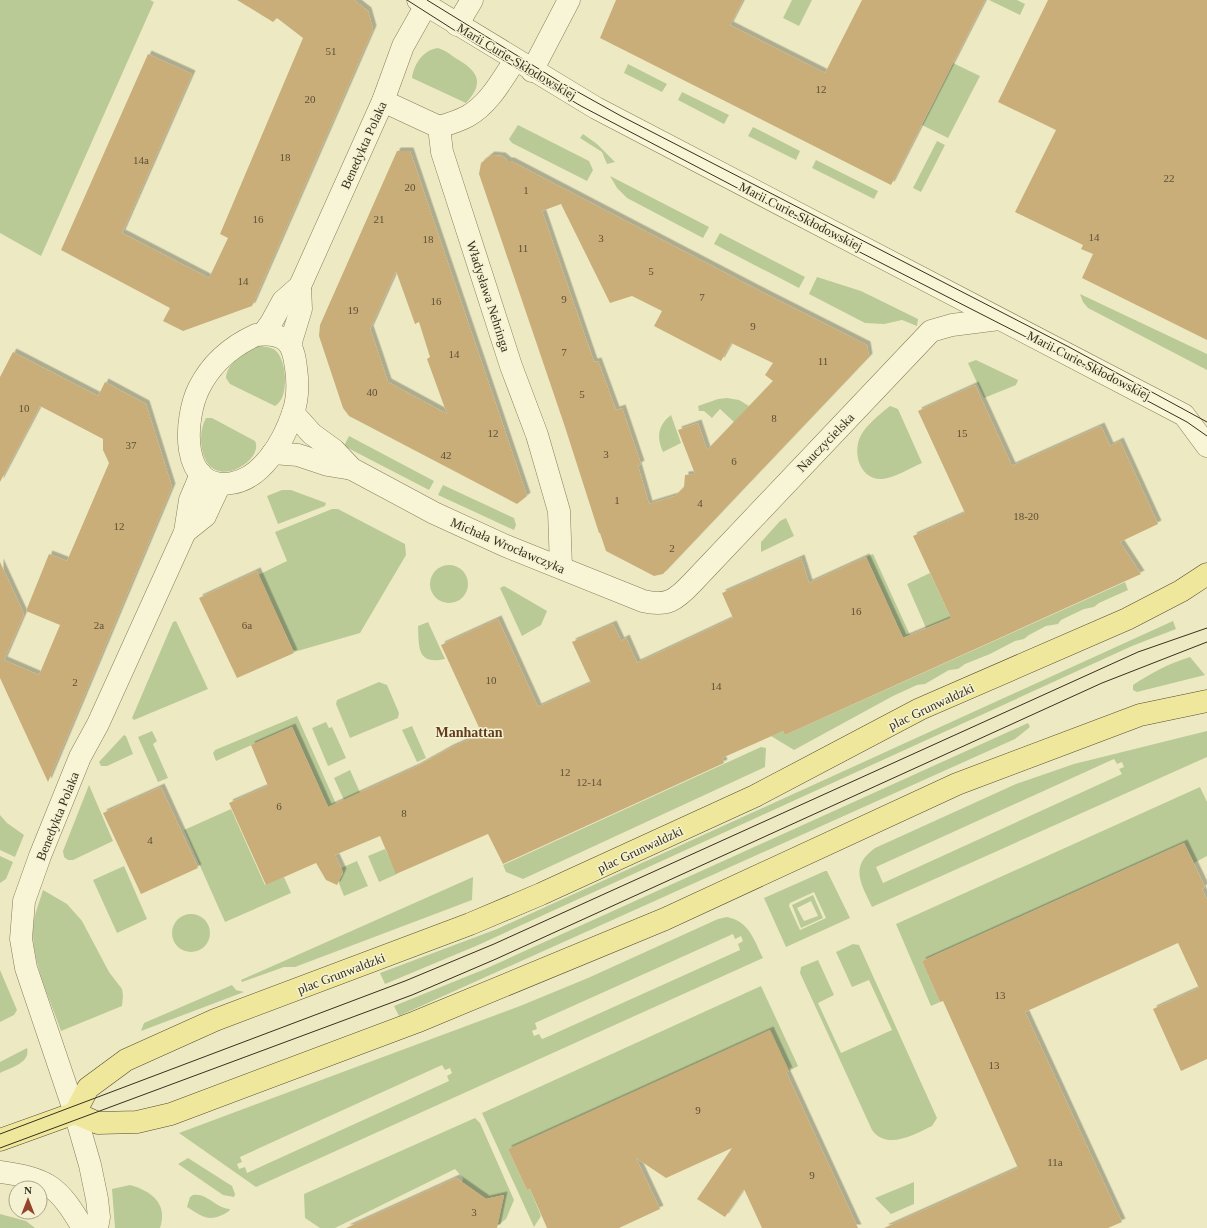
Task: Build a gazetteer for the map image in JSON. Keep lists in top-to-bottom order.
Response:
{
  "streets": {
    "main road": ["plac Grunwaldzki"],
    "street": [
      "Marii Curie-Skłodowskiej",
      "Benedykta Polaka",
      "Władysława Nehringa",
      "Nauczycielska",
      "Michała Wrocławczyka"
    ]
  },
  "crossings": [
    ["Marii Curie-Skłodowskiej", "Benedykta Polaka"],
    ["Marii Curie-Skłodowskiej", "Nauczycielska"],
    ["Benedykta Polaka", "Michała Wrocławczyka"],
    ["Benedykta Polaka", "plac Grunwaldzki"],
    ["Władysława Nehringa", "Michała Wrocławczyka"],
    ["Nauczycielska", "Michała Wrocławczyka"]
  ],
  "districts": ["Manhattan"],
  "house_numbers": [
    "51",
    "12",
    "20",
    "18",
    "14a",
    "22",
    "20",
    "1",
    "16",
    "21",
    "14",
    "3",
    "18",
    "11",
    "5",
    "14",
    "7",
    "9",
    "16",
    "19",
    "9",
    "7",
    "14",
    "11",
    "40",
    "5",
    "10",
    "8",
    "12",
    "15",
    "37",
    "3",
    "42",
    "6",
    "1",
    "4",
    "18-20",
    "12",
    "2",
    "16",
    "2a",
    "6a",
    "10",
    "2",
    "14",
    "12",
    "12-14",
    "6",
    "8",
    "4",
    "13",
    "13",
    "9",
    "11a",
    "9",
    "3"
  ],
  "north": "top"
}
